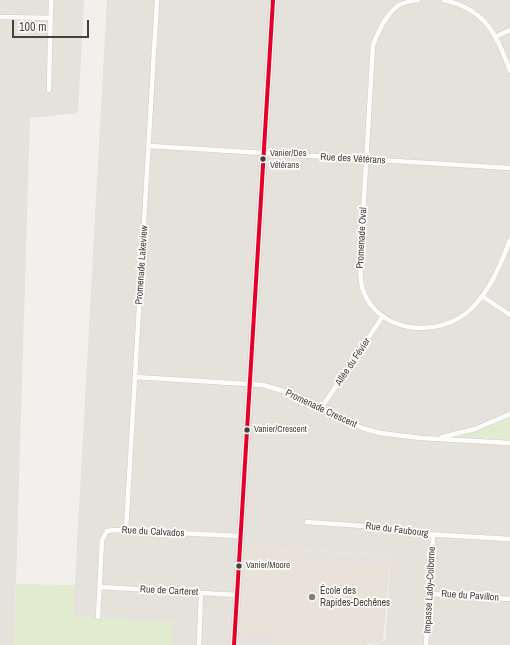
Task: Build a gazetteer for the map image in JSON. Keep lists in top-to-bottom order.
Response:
{
  "streets": {
    "street": [
      "Rue des Vétérans",
      "Promenade Oval",
      "Promenade Lakeview",
      "Allée du Févier",
      "Promenade Crescent",
      "Rue du Faubourg",
      "Rue du Calvados",
      "Impasse Lady-Colborne",
      "Rue de Carteret",
      "Rue du Pavillon"
    ]
  },
  "crossings": [
    ["Rue des Vétérans", "Promenade Oval"],
    ["Rue des Vétérans", "Promenade Lakeview"],
    ["Promenade Oval", "Allée du Févier"],
    ["Promenade Lakeview", "Promenade Crescent"],
    ["Promenade Lakeview", "Rue du Calvados"],
    ["Allée du Févier", "Promenade Crescent"],
    ["Rue du Faubourg", "Impasse Lady-Colborne"],
    ["Rue du Calvados", "Rue de Carteret"],
    ["Impasse Lady-Colborne", "Rue du Pavillon"]
  ],
  "places": [
    "Vanier/Des Vétérans",
    "Vanier/Crescent",
    "Vanier/Moore",
    "École des Rapides-Dechênes"
  ],
  "scale_bar": "100 m"
}
